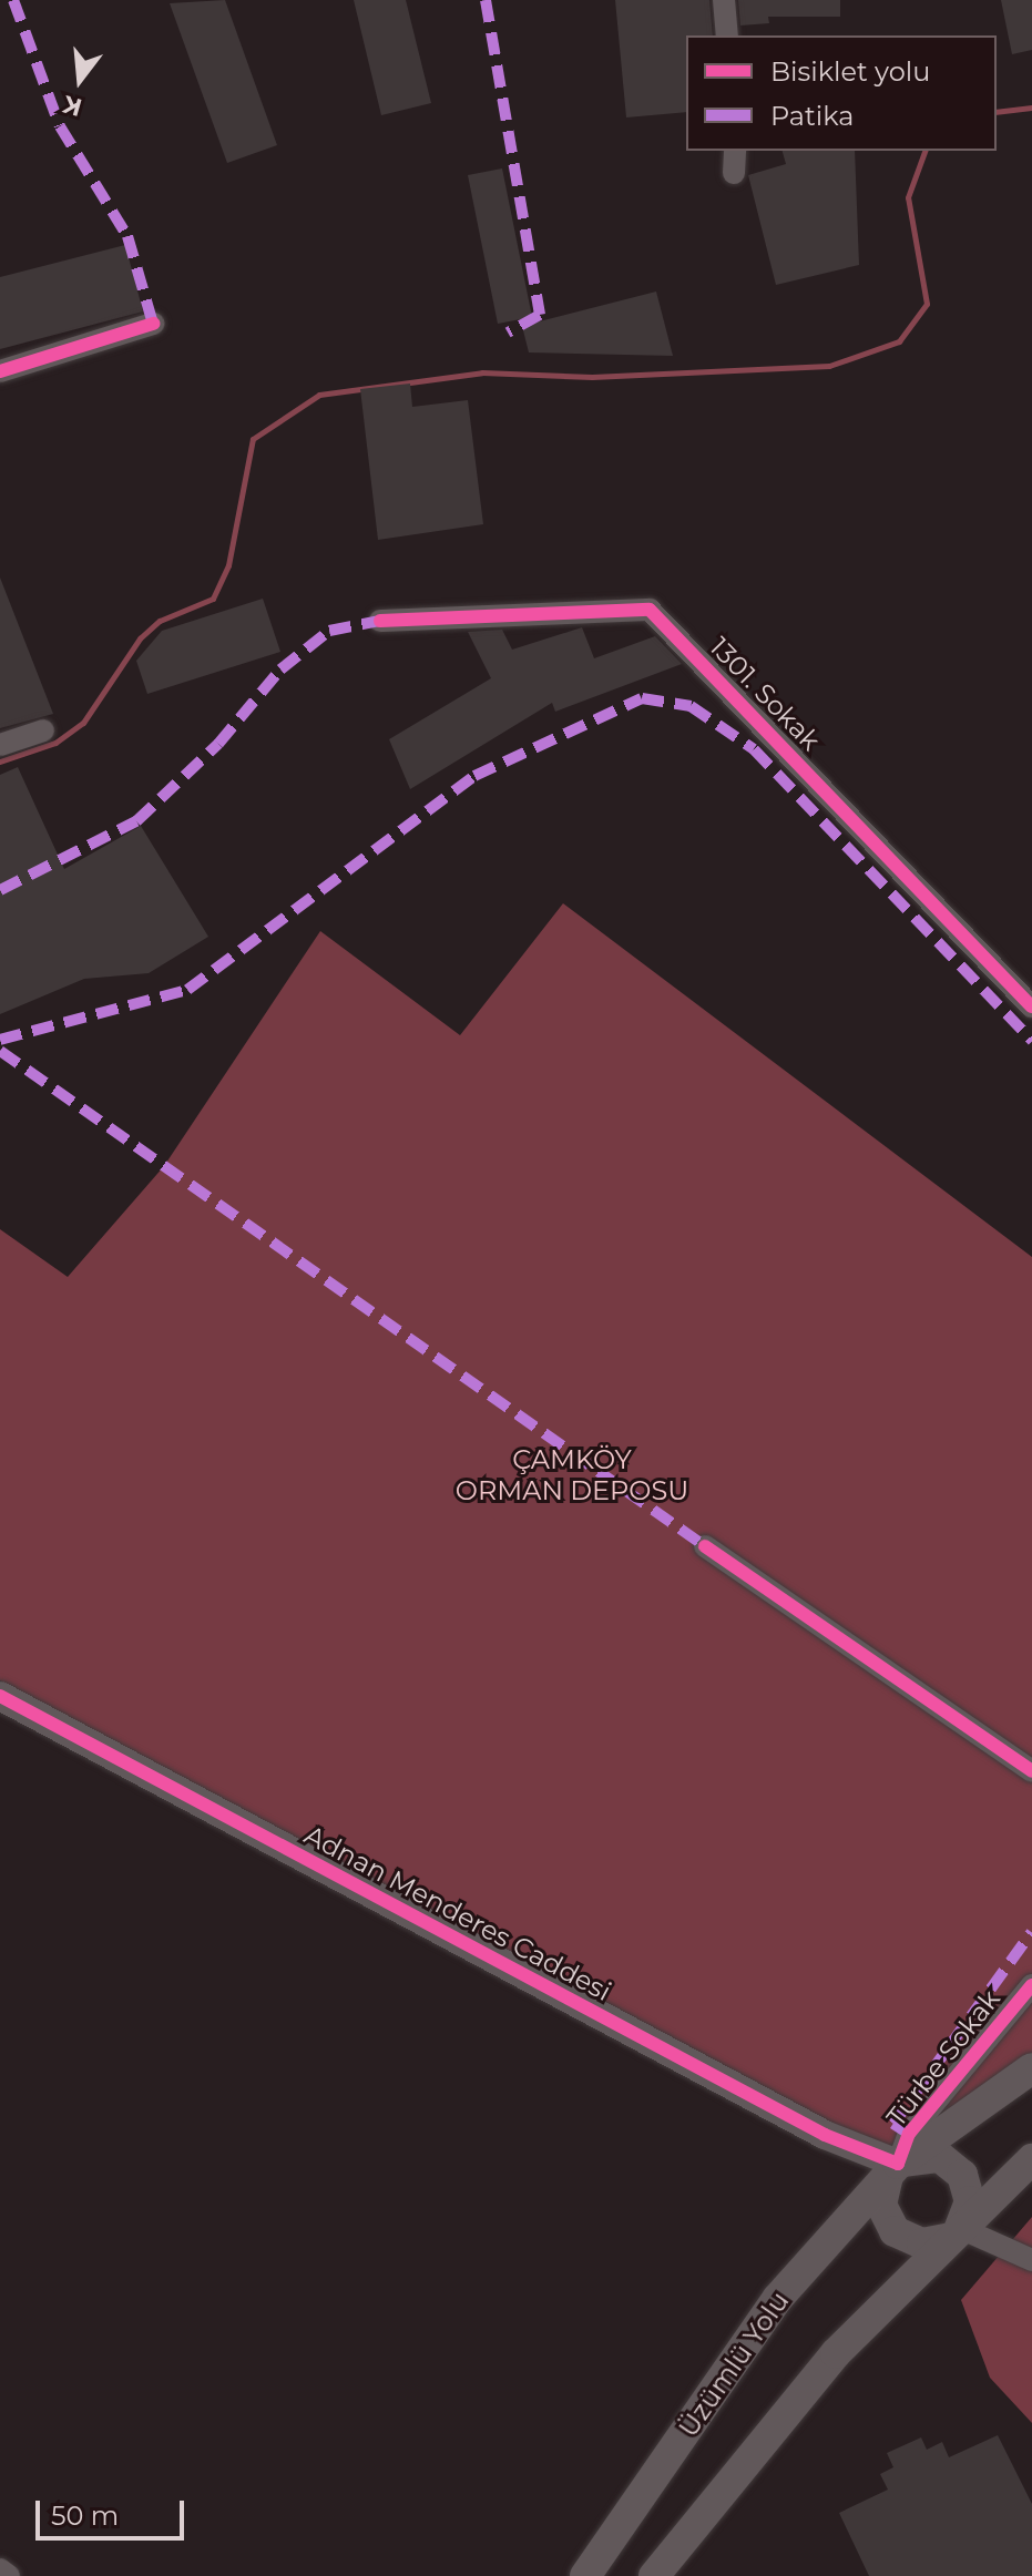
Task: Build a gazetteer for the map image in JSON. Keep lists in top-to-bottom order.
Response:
{
  "streets": {
    "main road": ["Üzümlü Yolu"],
    "street": ["1301. Sokak", "Adnan Menderes Caddesi", "Türbe Sokak"]
  },
  "crossings": [
    ["Adnan Menderes Caddesi", "Türbe Sokak"],
    ["Adnan Menderes Caddesi", "Üzümlü Yolu"],
    ["Türbe Sokak", "Üzümlü Yolu"]
  ],
  "parks": ["ÇAMKÖY ORMAN DEPOSU"],
  "legend": ["Bisiklet yolu", "Patika"],
  "scale_bar": "50 m",
  "north": "bottom"
}
